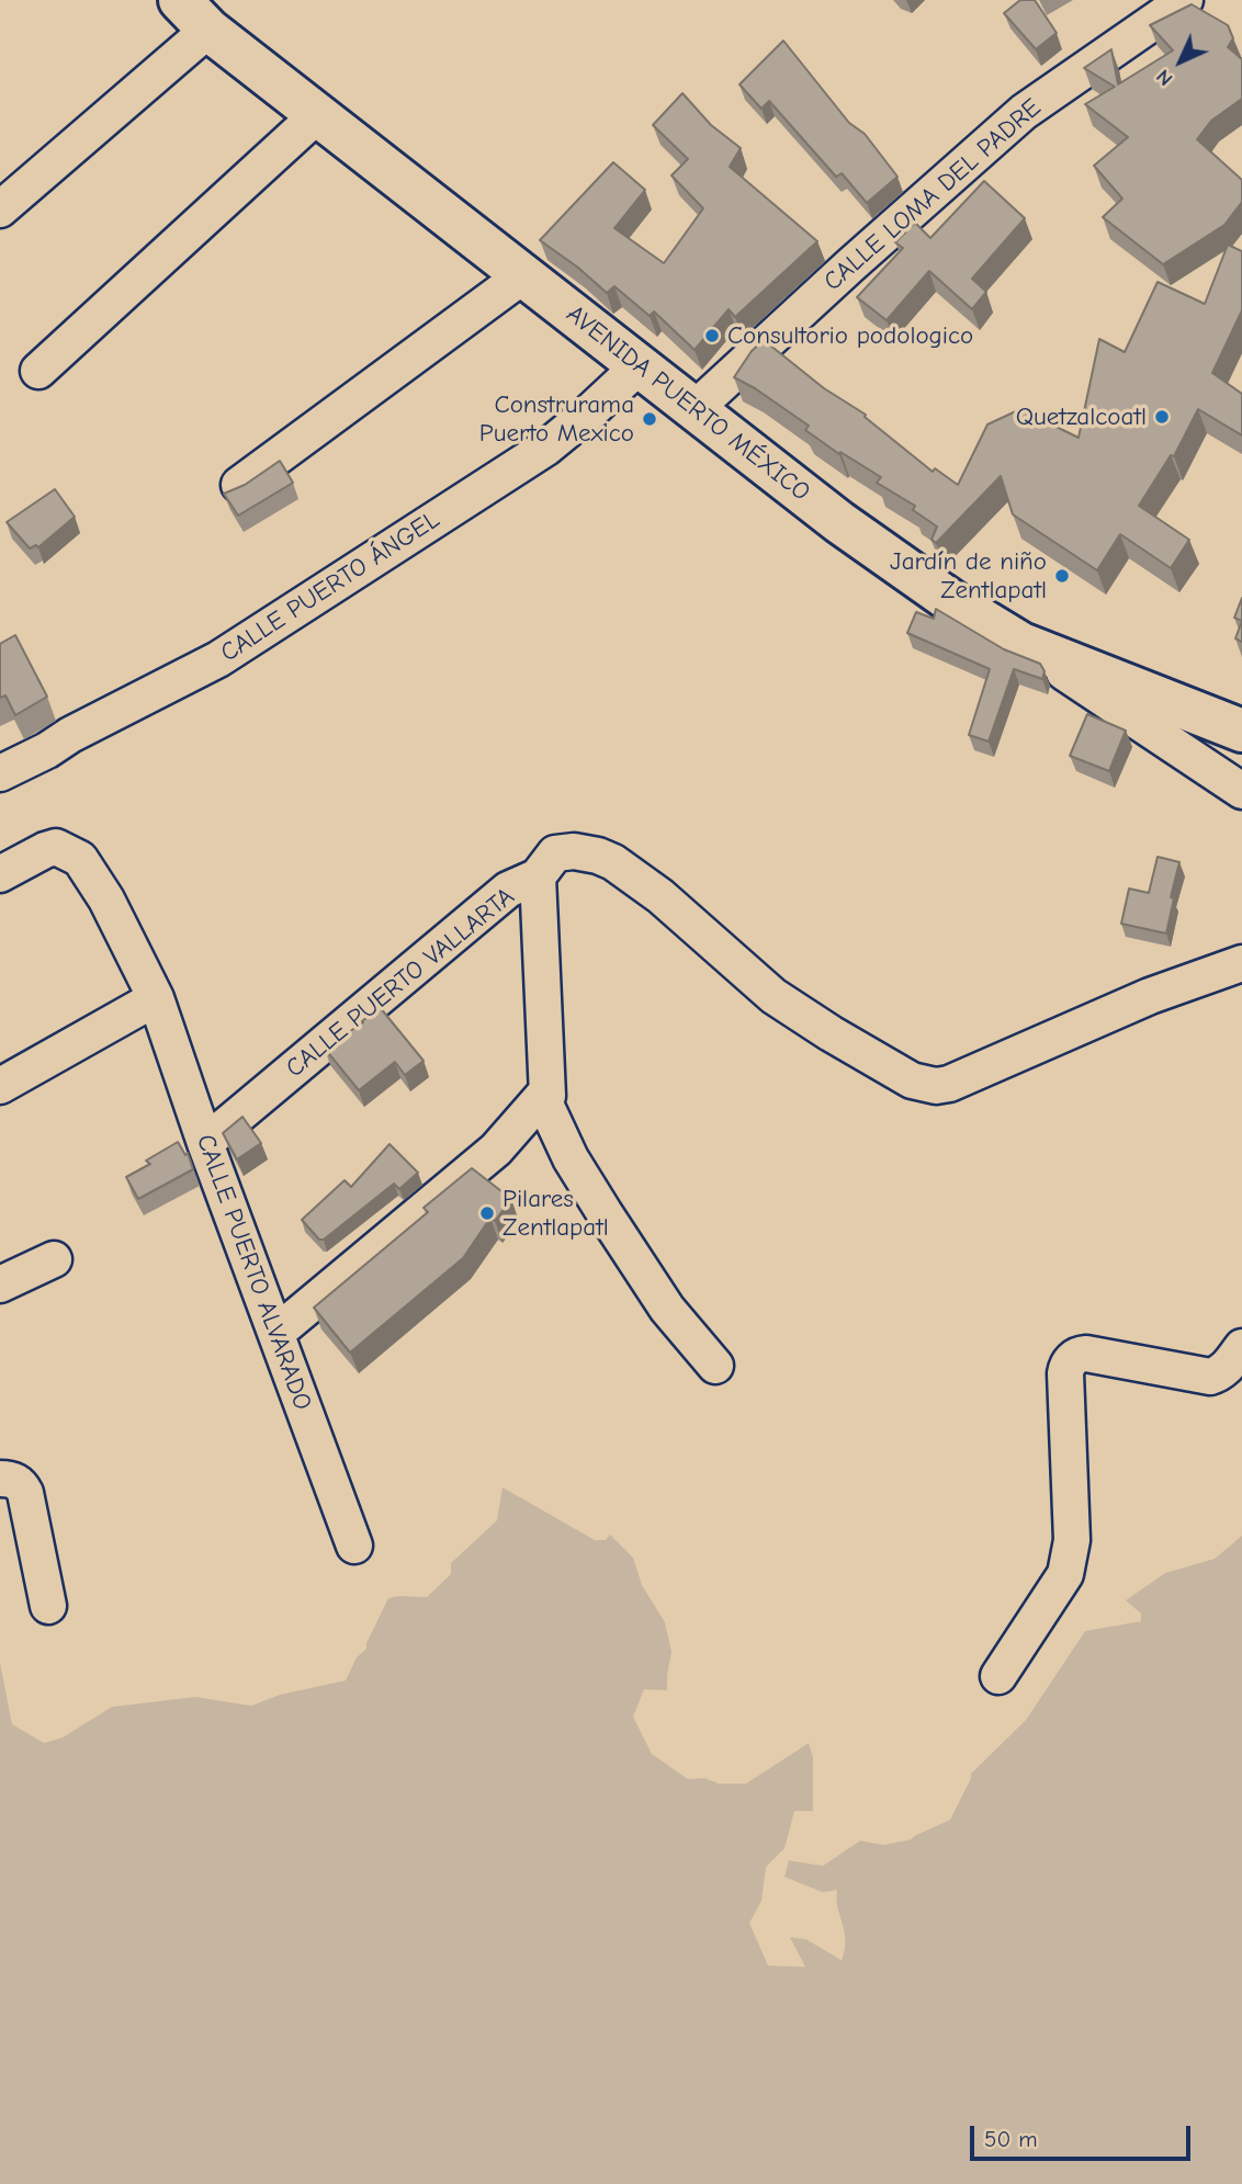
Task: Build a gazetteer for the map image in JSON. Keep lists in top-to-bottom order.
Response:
{
  "streets": {
    "main road": ["AVENIDA PUERTO MÉXICO"],
    "street": [
      "CALLE LOMA DEL PADRE",
      "CALLE PUERTO ÁNGEL",
      "CALLE PUERTO VALLARTA",
      "CALLE PUERTO ALVARADO"
    ]
  },
  "crossings": [
    ["CALLE LOMA DEL PADRE", "AVENIDA PUERTO MÉXICO"],
    ["AVENIDA PUERTO MÉXICO", "CALLE PUERTO ÁNGEL"],
    ["CALLE PUERTO VALLARTA", "CALLE PUERTO ALVARADO"]
  ],
  "places": [
    "Consultorio podologico",
    "Quetzalcoatl",
    "Construrama Puerto Mexico",
    "Jardín de niño Zentlapatl",
    "Pilares Zentlapatl"
  ],
  "scale_bar": "50 m",
  "north": "bottom left"
}
